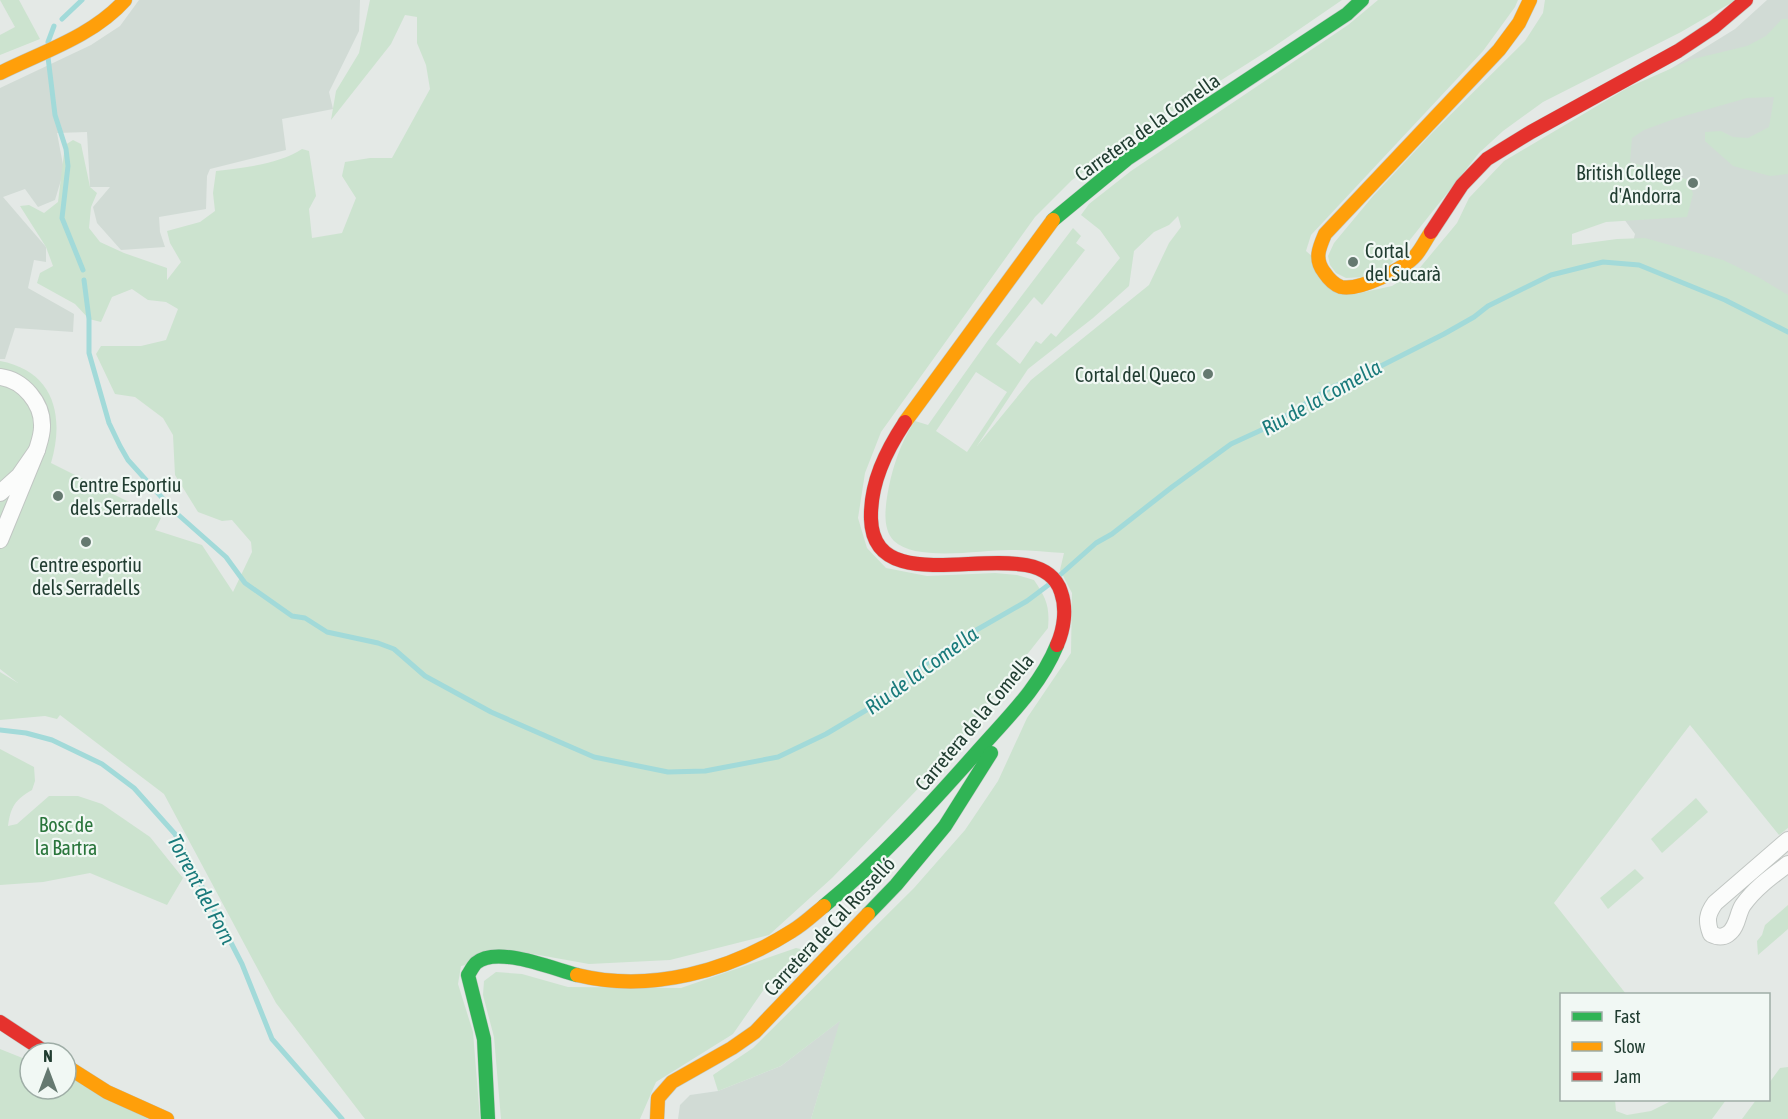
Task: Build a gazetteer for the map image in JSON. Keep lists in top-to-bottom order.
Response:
{
  "streets": {
    "main road": ["Carretera de la Comella", "Carretera de Cal Rosselló"]
  },
  "crossings": [
    ["Carretera de la Comella", "Carretera de Cal Rosselló"]
  ],
  "water": ["Riu de la Comella", "Torrent del Forn"],
  "parks": ["Bosc de la Bartra"],
  "places": [
    "British College d'Andorra",
    "Cortal del Sucarà",
    "Cortal del Queco",
    "Centre Esportiu dels Serradells",
    "Centre esportiu dels Serradells"
  ],
  "legend": ["Fast", "Slow", "Jam"],
  "north": "top"
}
